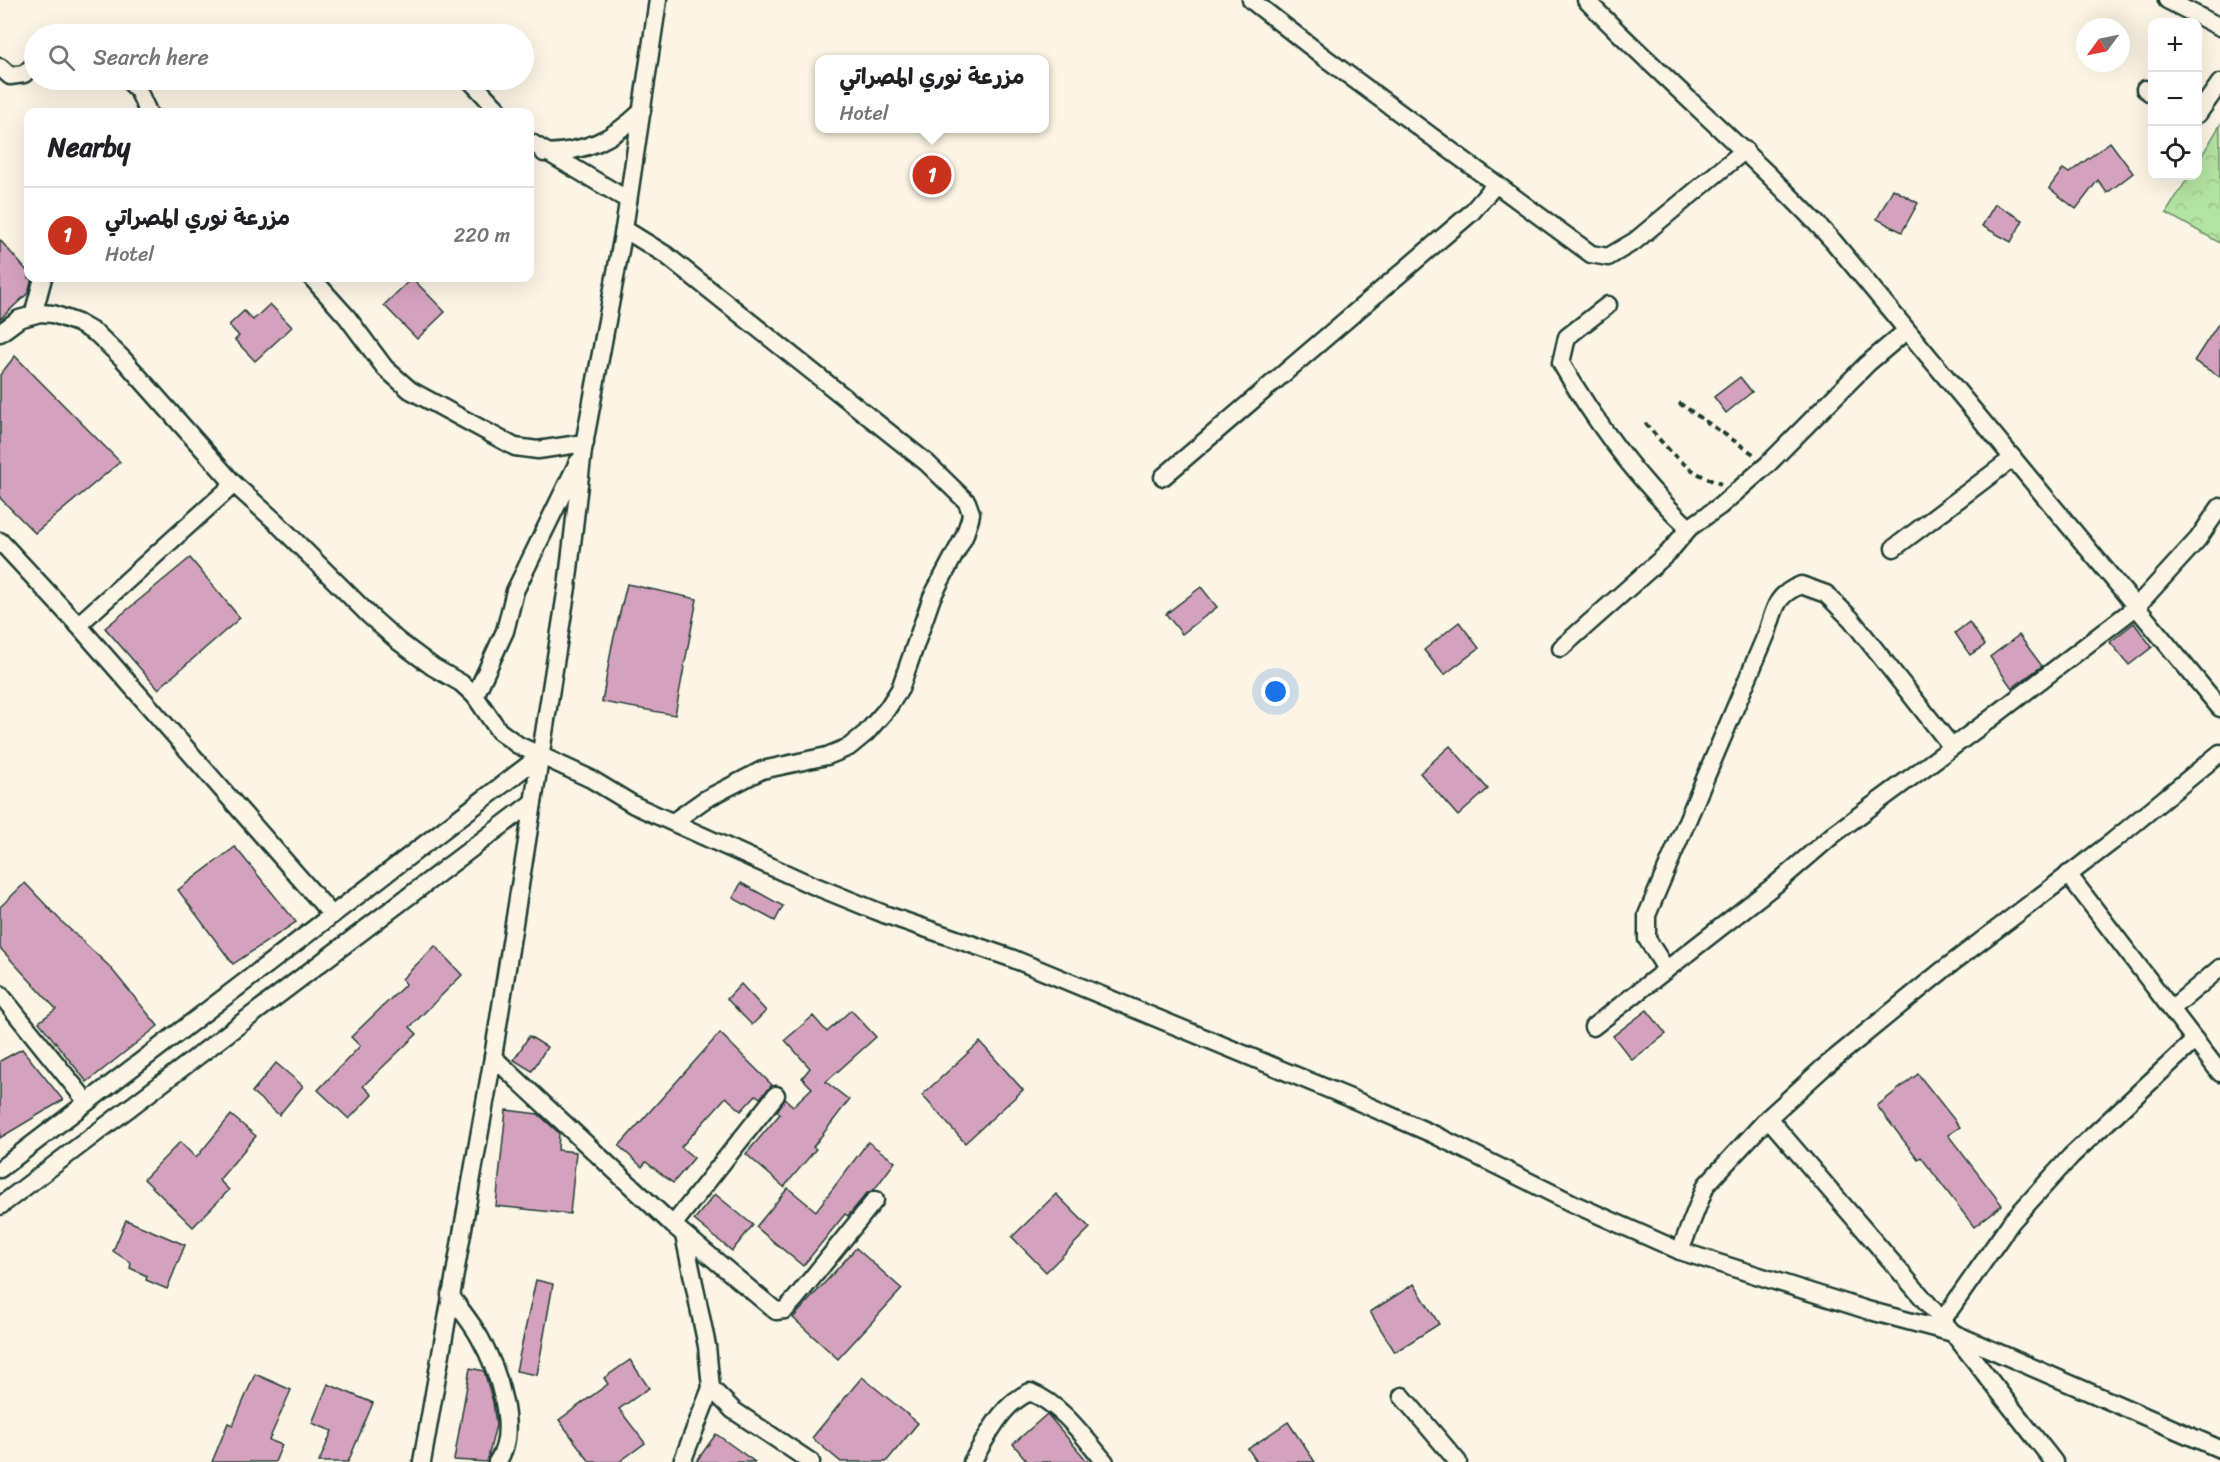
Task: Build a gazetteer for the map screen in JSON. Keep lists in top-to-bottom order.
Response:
{
  "north": "bottom left",
  "page": {
    "map_buttons": ["+", "−"],
    "search": "Search here",
    "popup": ["مزرعة نوري المصراتي", "Hotel"],
    "heading": "Nearby",
    "pins": "1",
    "list": [
      {
        "mark": "1",
        "name": "مزرعة نوري المصراتي",
        "note": "Hotel",
        "value": "220 m"
      }
    ]
  }
}
